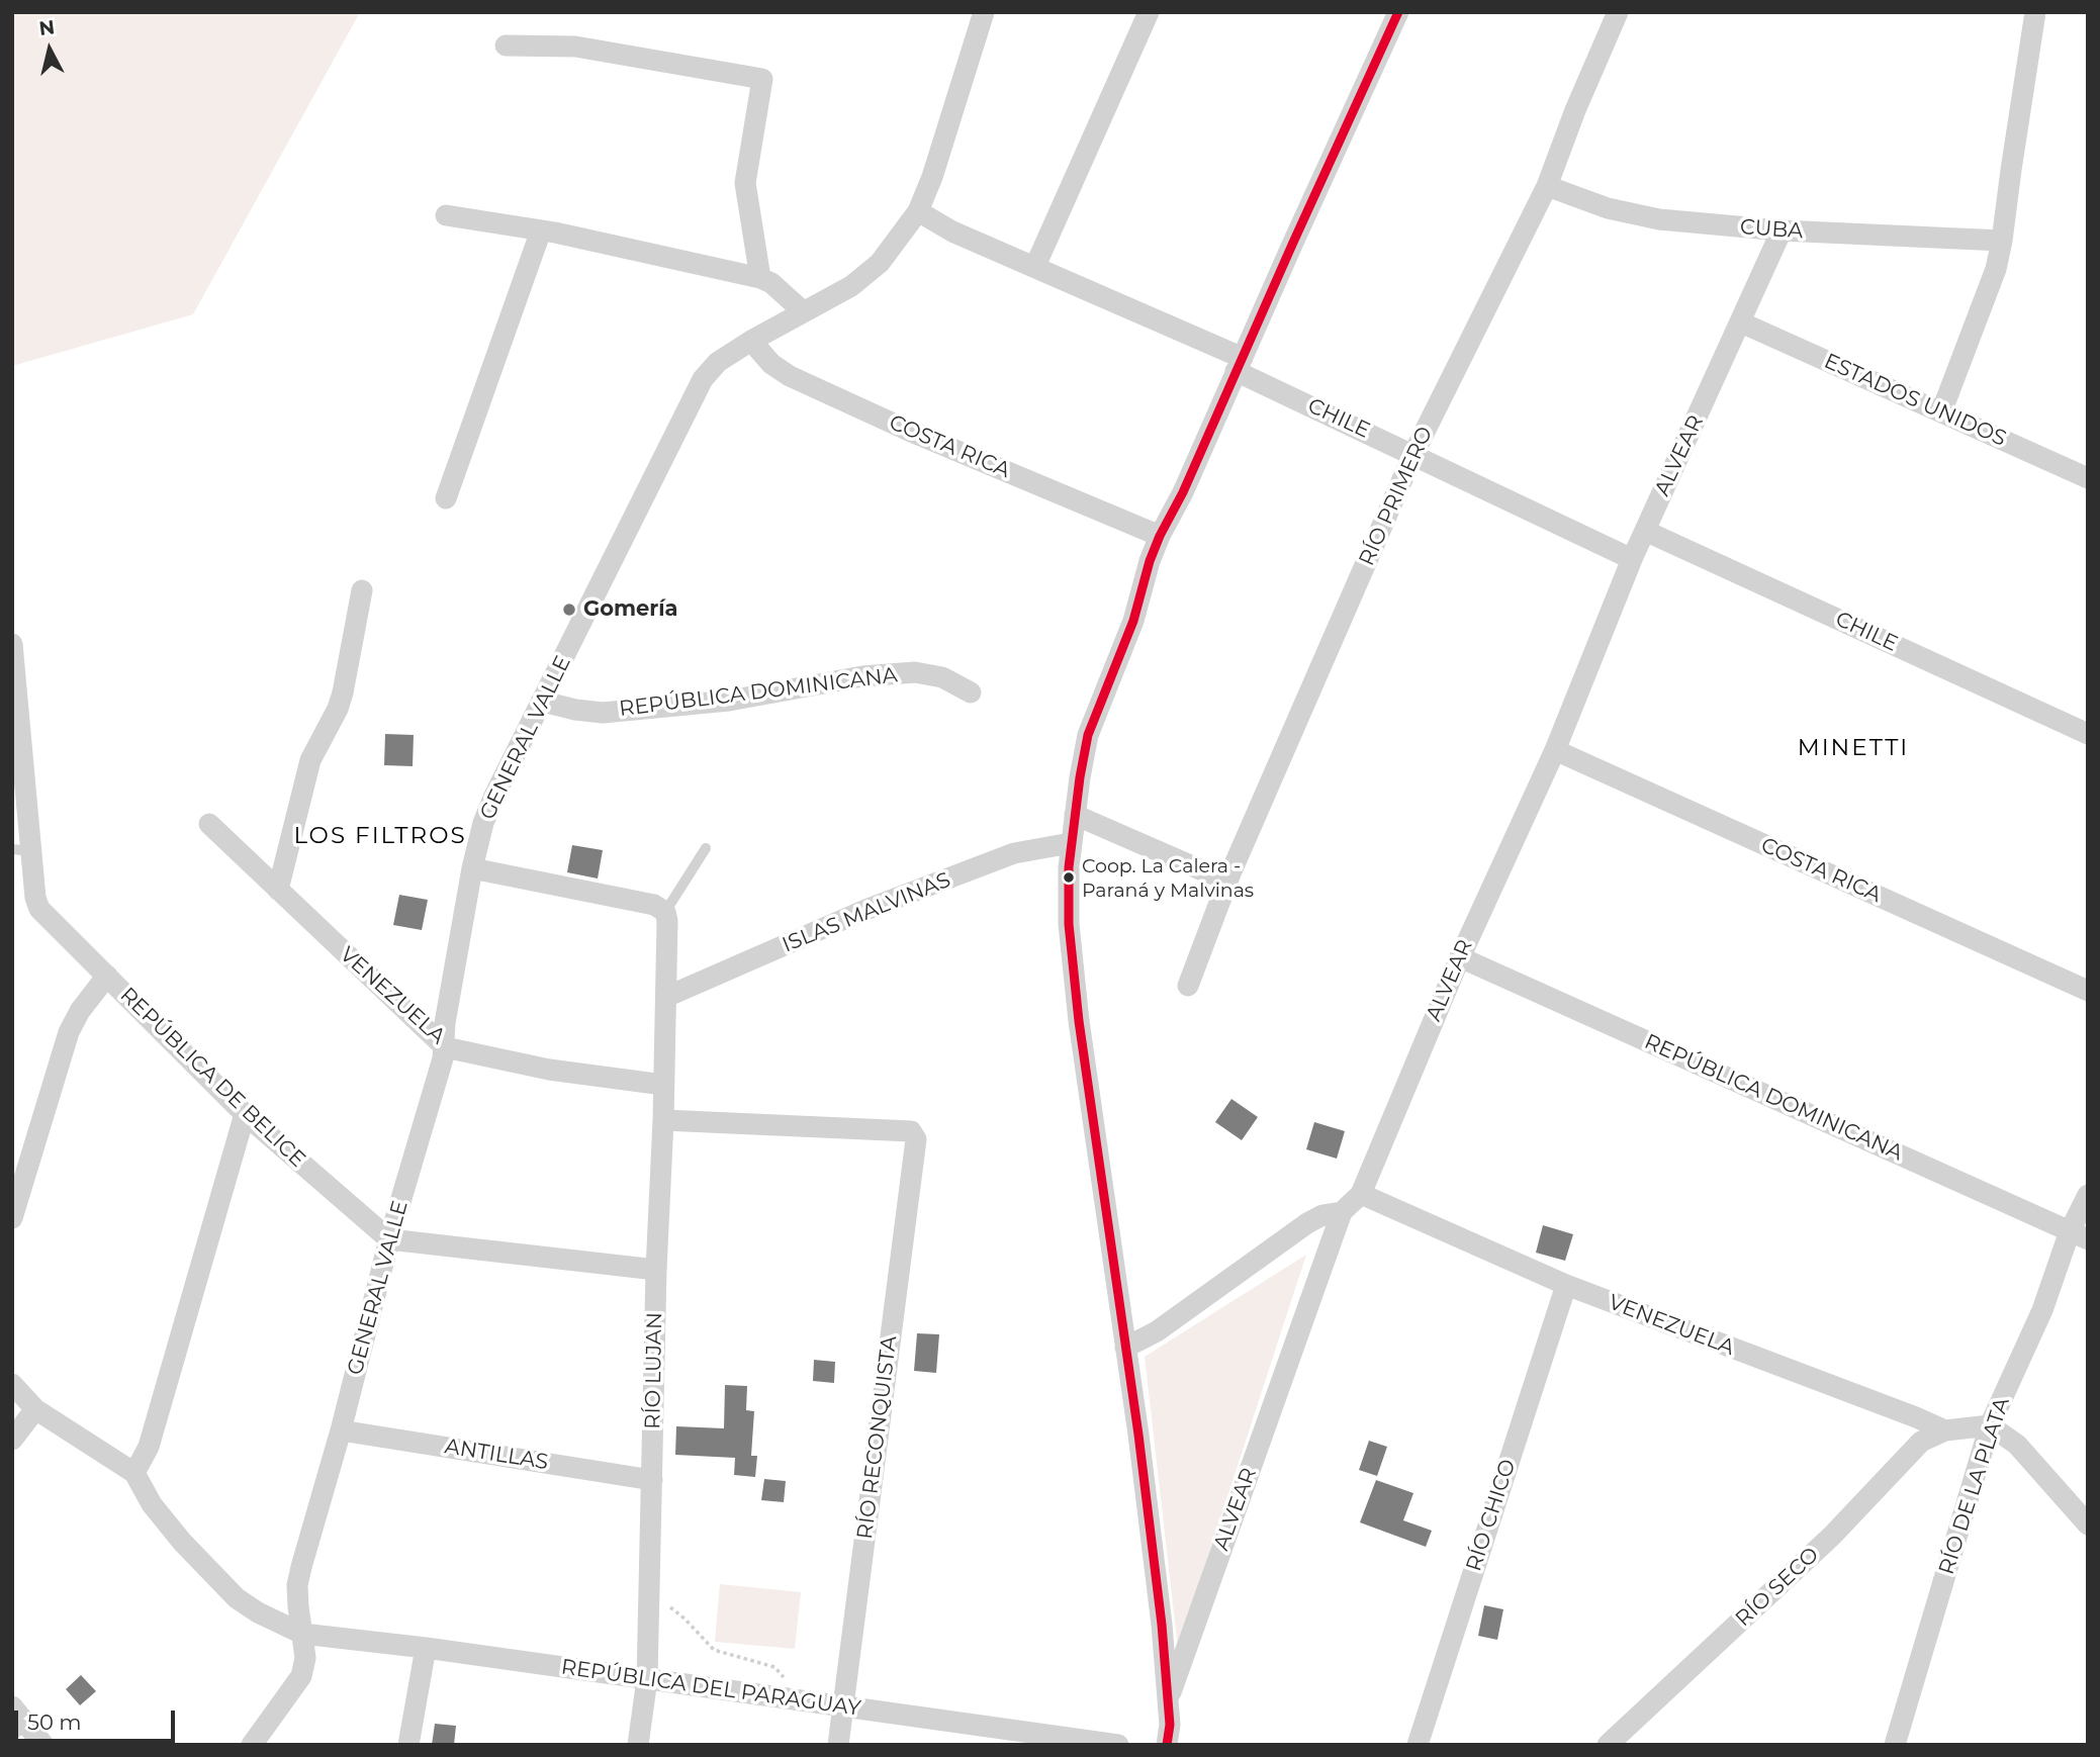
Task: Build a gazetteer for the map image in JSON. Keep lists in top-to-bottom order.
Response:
{
  "streets": {
    "street": [
      "CUBA",
      "ESTADOS UNIDOS",
      "CHILE",
      "COSTA RICA",
      "ALVEAR",
      "RÍO PRIMERO",
      "REPÚBLICA DOMINICANA",
      "GENERAL VALLE",
      "ISLAS MALVINAS",
      "VENEZUELA",
      "REPÚBLICA DE BELICE",
      "RÍO LUJAN",
      "RÍO RECONQUISTA",
      "ANTILLAS",
      "RÍO DE LA PLATA",
      "RÍO CHICO",
      "RÍO SECO",
      "REPÚBLICA DEL PARAGUAY"
    ]
  },
  "crossings": [
    ["CUBA", "ALVEAR"],
    ["CUBA", "RÍO PRIMERO"],
    ["ESTADOS UNIDOS", "ALVEAR"],
    ["CHILE", "ALVEAR"],
    ["CHILE", "RÍO PRIMERO"],
    ["CHILE", "GENERAL VALLE"],
    ["COSTA RICA", "ALVEAR"],
    ["COSTA RICA", "GENERAL VALLE"],
    ["ALVEAR", "REPÚBLICA DOMINICANA"],
    ["ALVEAR", "VENEZUELA"],
    ["REPÚBLICA DOMINICANA", "GENERAL VALLE"],
    ["REPÚBLICA DOMINICANA", "RÍO DE LA PLATA"],
    ["GENERAL VALLE", "VENEZUELA"],
    ["GENERAL VALLE", "REPÚBLICA DE BELICE"],
    ["GENERAL VALLE", "ANTILLAS"],
    ["GENERAL VALLE", "REPÚBLICA DEL PARAGUAY"],
    ["ISLAS MALVINAS", "RÍO LUJAN"],
    ["VENEZUELA", "RÍO LUJAN"],
    ["VENEZUELA", "RÍO CHICO"],
    ["VENEZUELA", "RÍO SECO"],
    ["RÍO LUJAN", "RÍO RECONQUISTA"],
    ["RÍO LUJAN", "ANTILLAS"],
    ["RÍO LUJAN", "REPÚBLICA DEL PARAGUAY"],
    ["RÍO RECONQUISTA", "REPÚBLICA DEL PARAGUAY"]
  ],
  "districts": ["MINETTI", "LOS FILTROS"],
  "places": ["Gomería", "Coop. La Calera - Paraná y Malvinas"],
  "scale_bar": "50 m",
  "north": "top"
}
